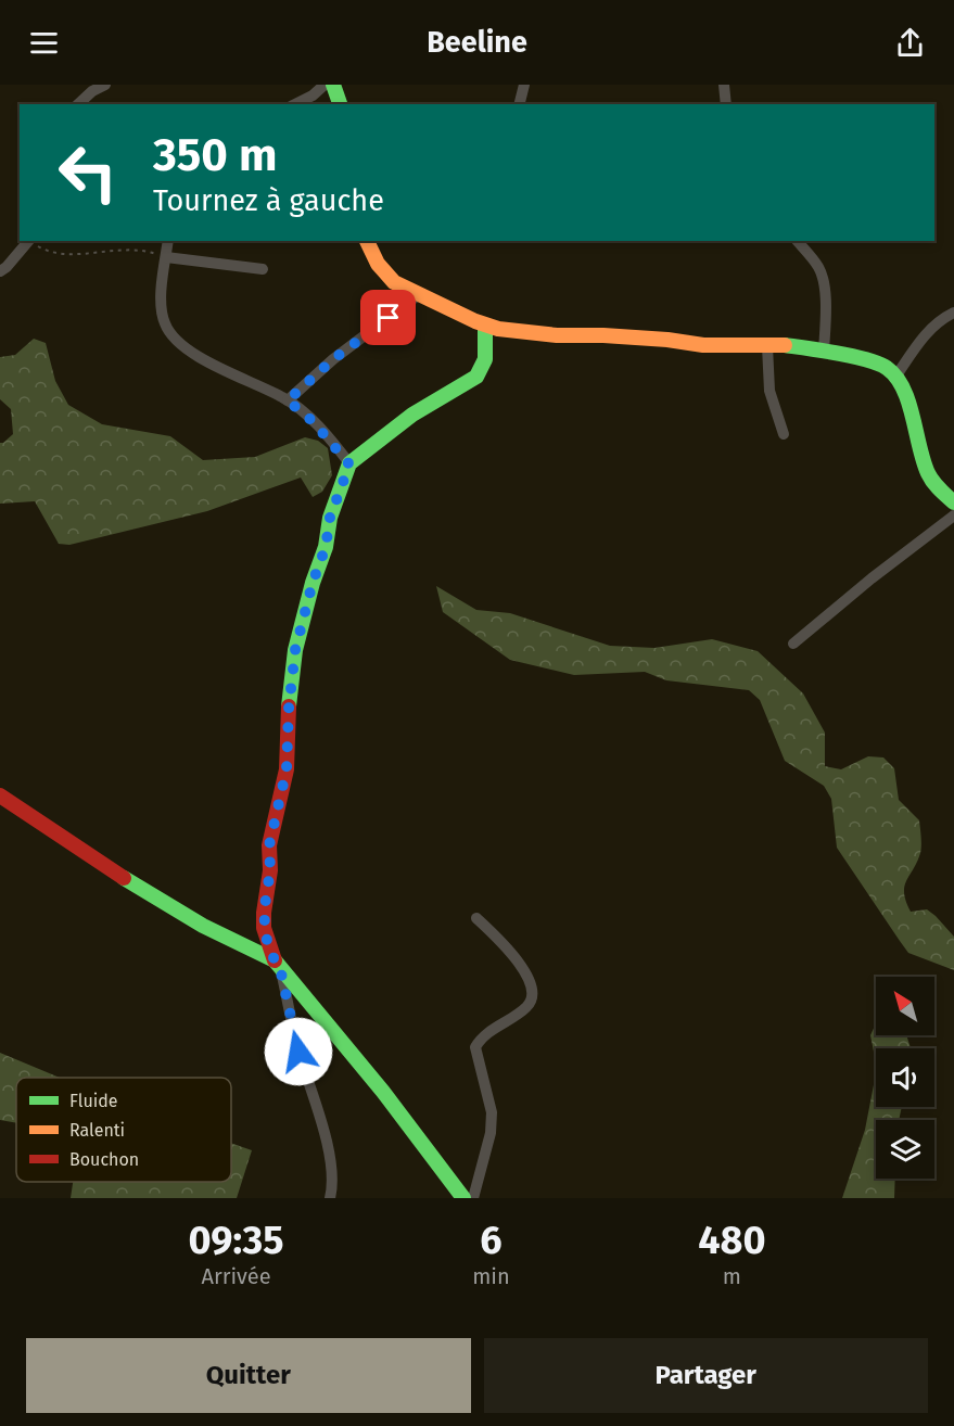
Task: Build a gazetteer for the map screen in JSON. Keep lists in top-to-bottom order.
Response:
{
  "legend": ["Fluide", "Ralenti", "Bouchon"],
  "north": "top left",
  "page": {
    "header": "Beeline",
    "turn": ["350 m", "Tournez à gauche"],
    "eta": [
      "09:35",
      "Arrivée",
      "6",
      "min",
      "480",
      "m"
    ],
    "buttons": ["Quitter", "Partager"]
  }
}
